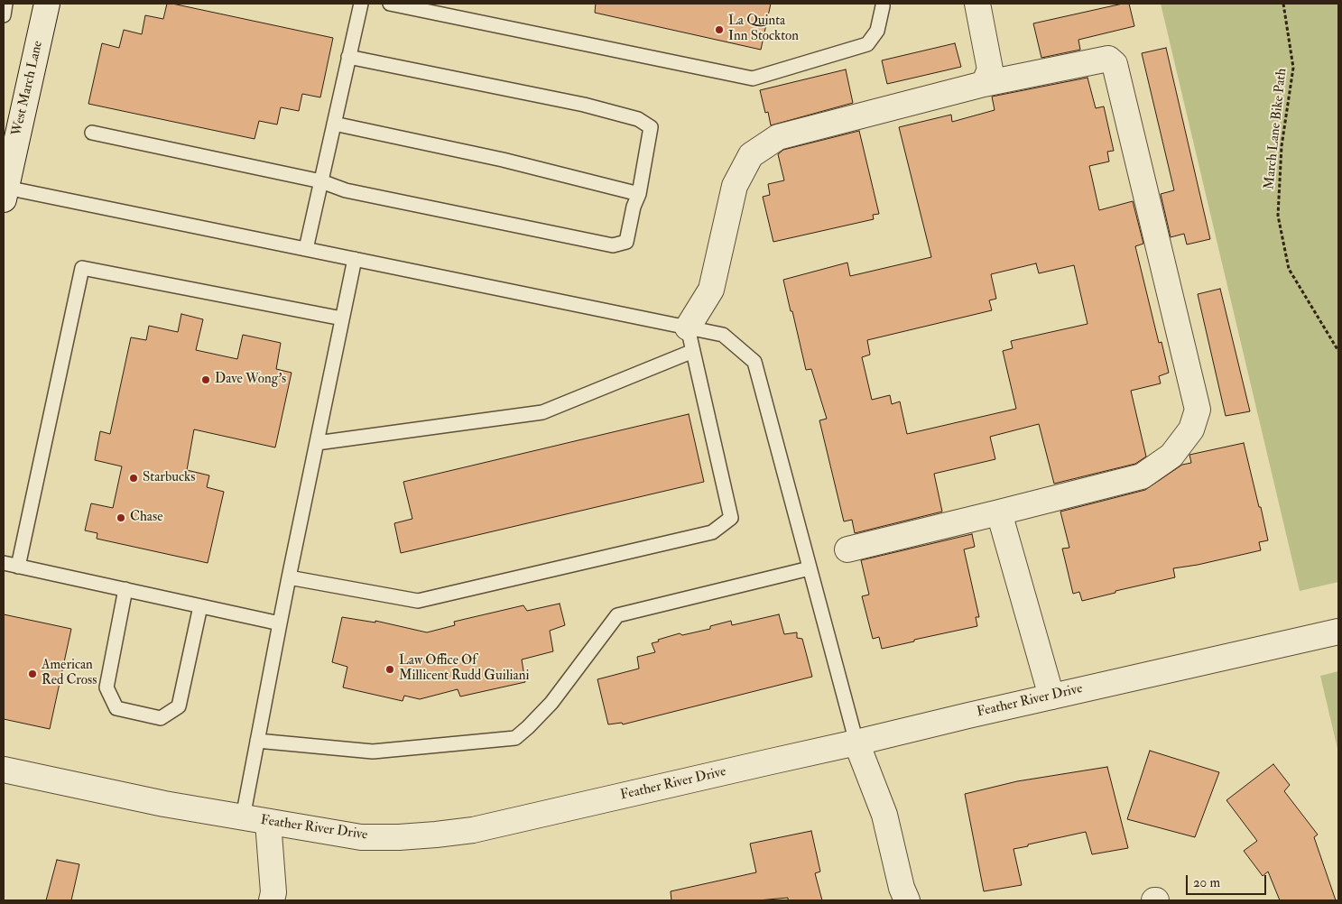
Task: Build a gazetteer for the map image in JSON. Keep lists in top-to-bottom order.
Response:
{
  "streets": {
    "street": ["West March Lane", "Feather River Drive"],
    "path": ["March Lane Bike Path"]
  },
  "places": [
    "La Quinta Inn Stockton",
    "Dave Wong's",
    "Starbucks",
    "Chase",
    "Law Office Of Millicent Rudd Guiliani",
    "American Red Cross"
  ],
  "scale_bar": "20 m"
}
